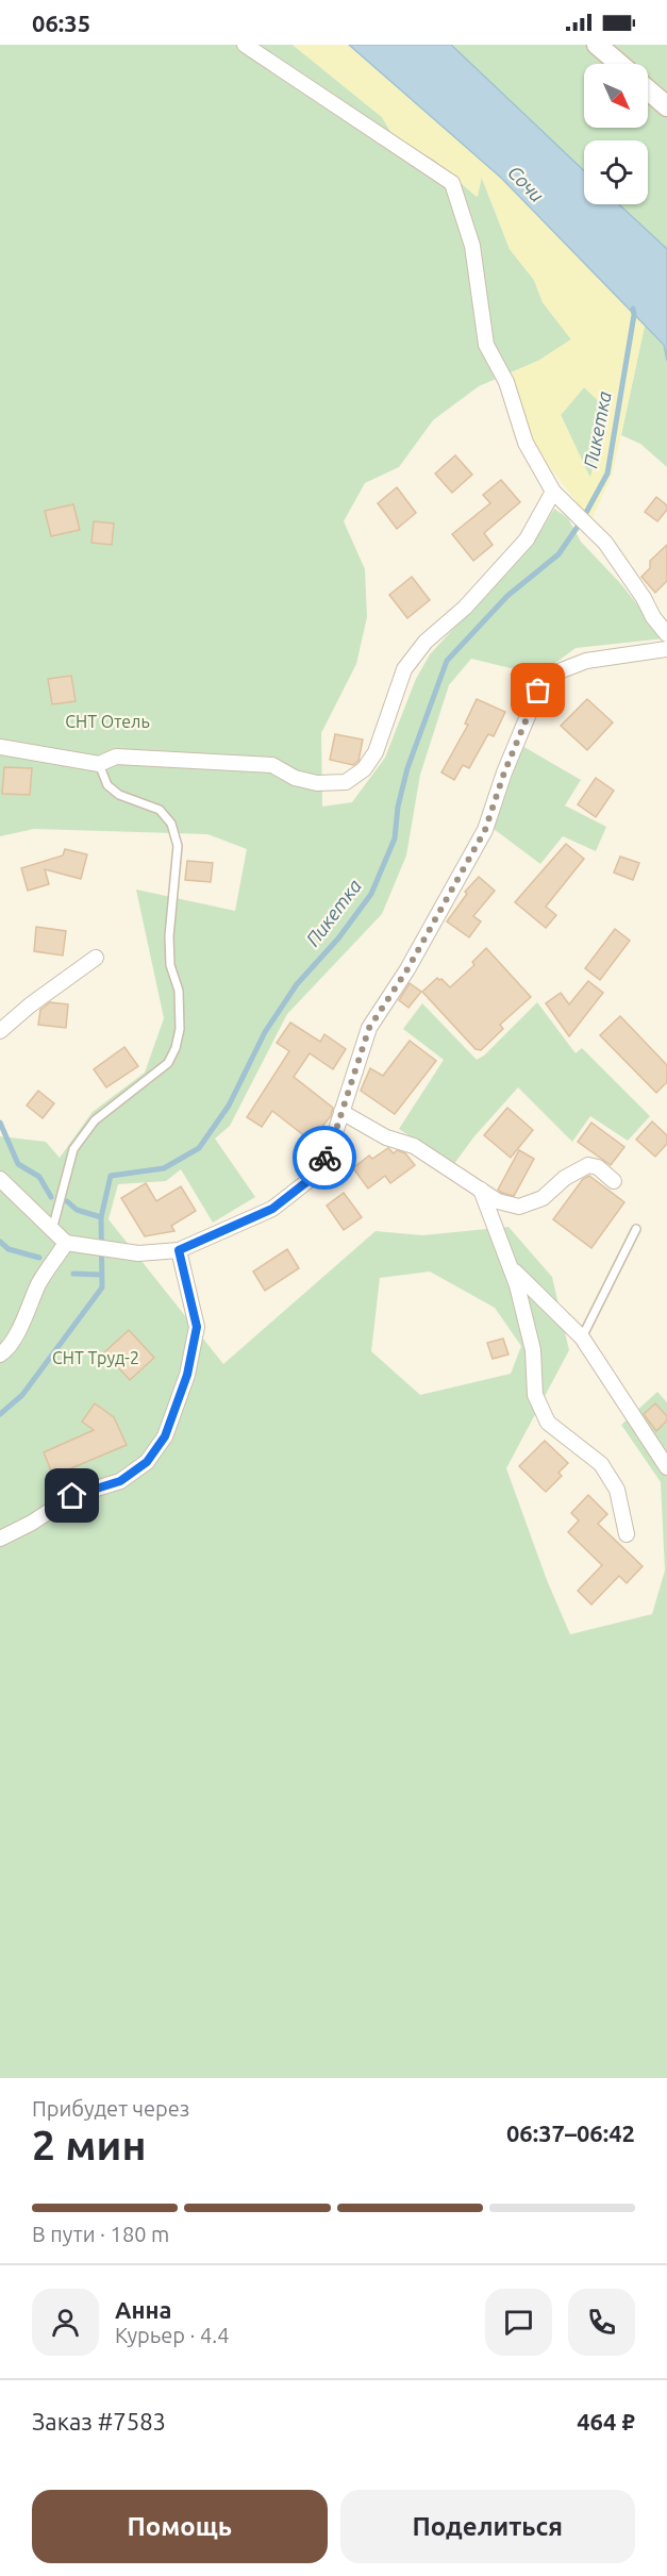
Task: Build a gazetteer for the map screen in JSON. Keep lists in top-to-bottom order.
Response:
{
  "water": ["Сочи", "Пикетка"],
  "parks": ["СНТ Отель", "СНТ Труд-2"],
  "north": "bottom right",
  "page": {
    "status": "06:35",
    "heading": ["2 мин", "Прибудет через", "06:37–06:42"],
    "panel": [
      "Анна",
      "Курьер · 4.4",
      "Заказ #7583",
      "464 ₽"
    ],
    "bar": "В пути · 180 m",
    "buttons": ["Помощь", "Поделиться"]
  }
}
